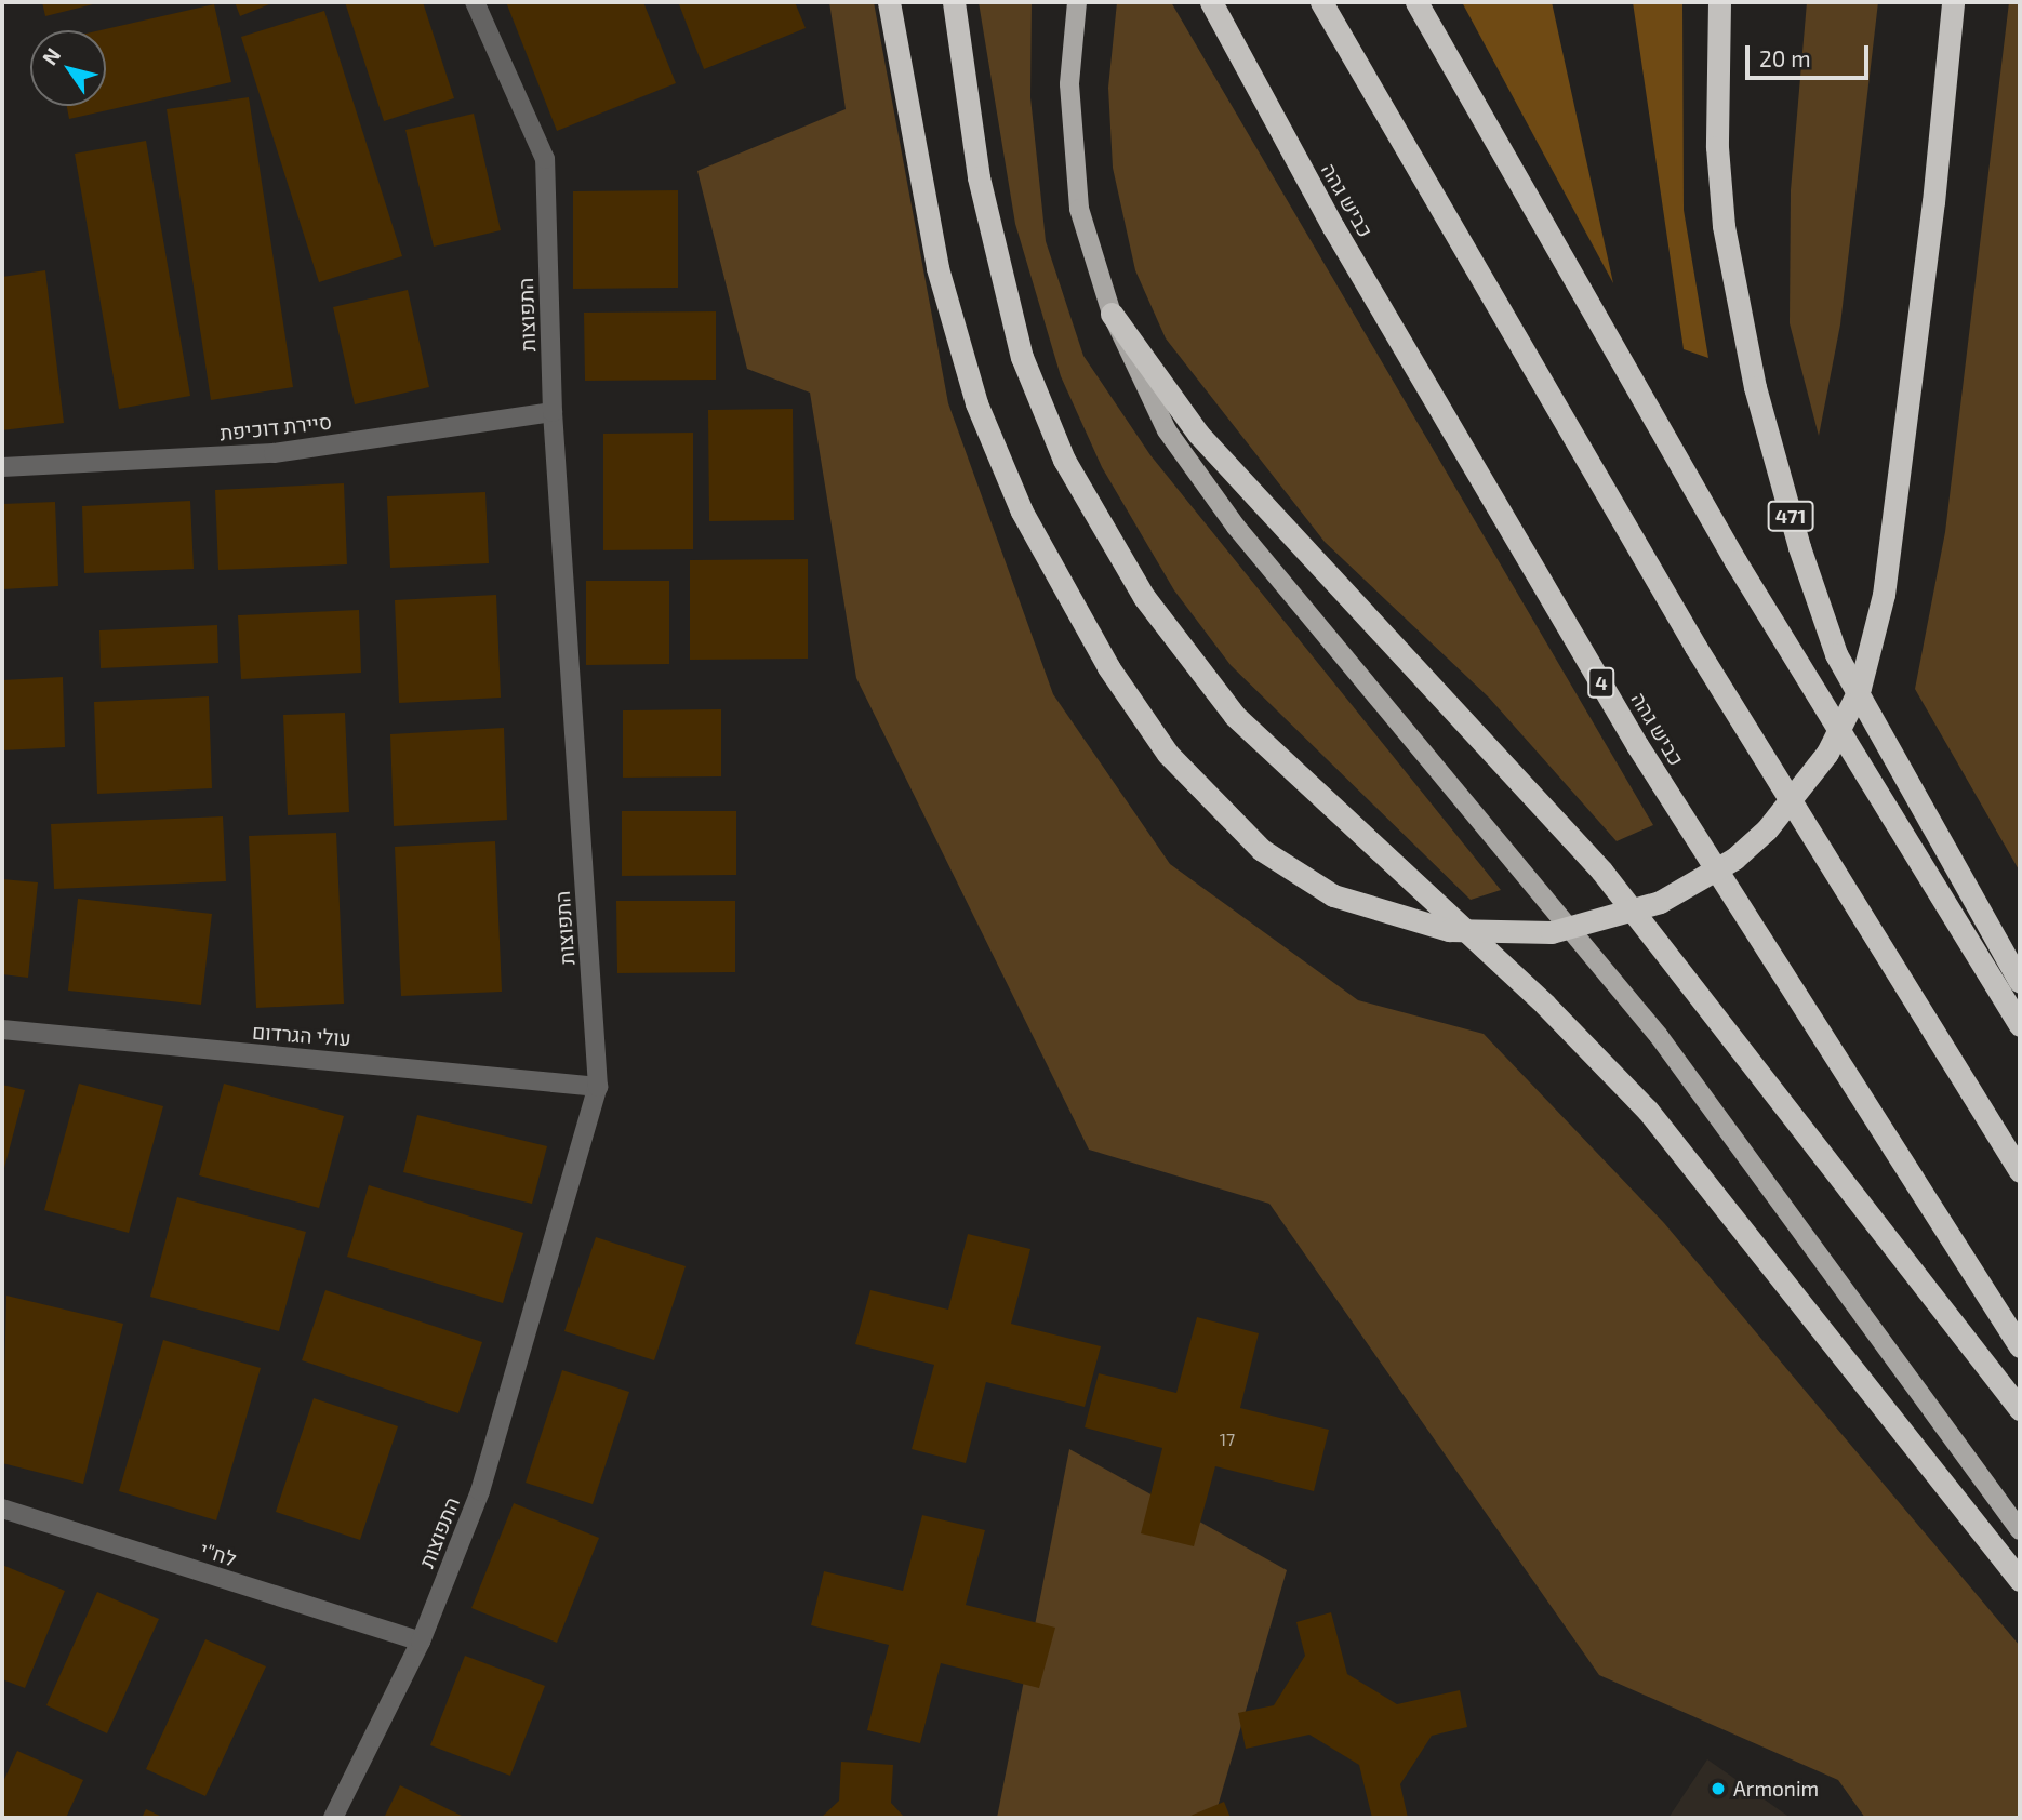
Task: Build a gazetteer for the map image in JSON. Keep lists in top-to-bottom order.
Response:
{
  "streets": {
    "highway": ["כביש גהה", "471", "4"],
    "street": [
      "התפוצות",
      "סיירת דוכיפת",
      "עולי הגרדום",
      "לח\"י"
    ]
  },
  "crossings": [
    ["התפוצות", "סיירת דוכיפת"],
    ["התפוצות", "עולי הגרדום"],
    ["התפוצות", "לח\"י"]
  ],
  "places": ["Armonim"],
  "house_numbers": ["17"],
  "scale_bar": "20 m",
  "north": "top left"
}
